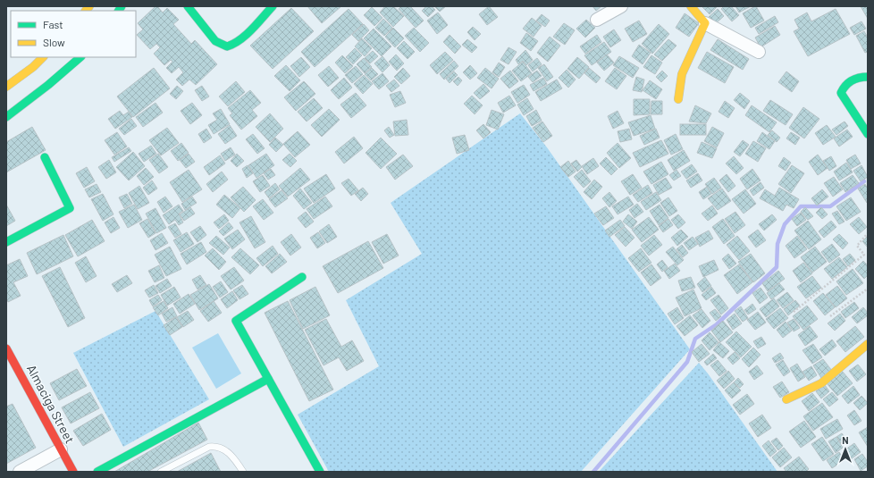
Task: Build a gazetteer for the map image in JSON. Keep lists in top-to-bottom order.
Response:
{
  "streets": {
    "street": ["Almaciga Street"]
  },
  "legend": ["Fast", "Slow"],
  "north": "top"
}
